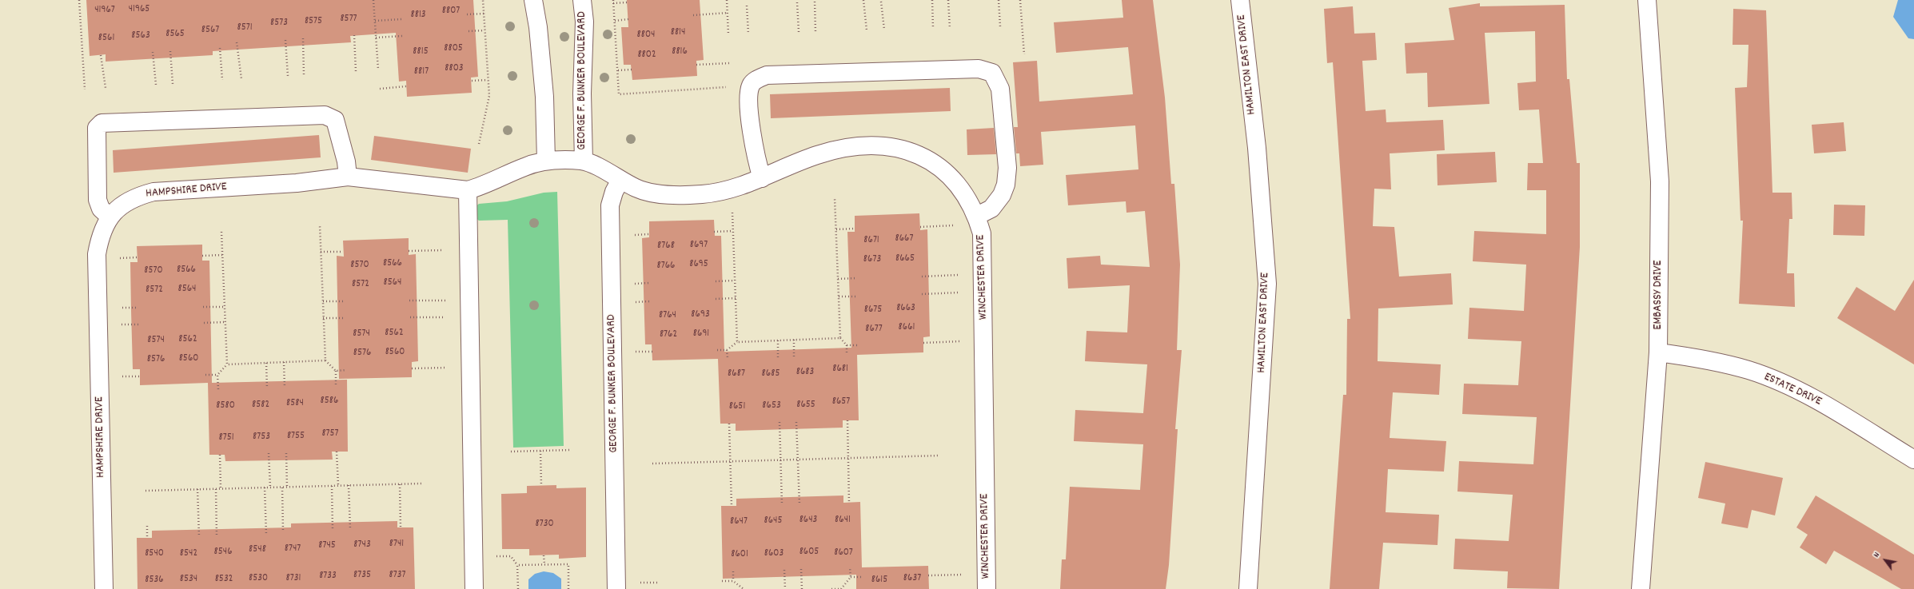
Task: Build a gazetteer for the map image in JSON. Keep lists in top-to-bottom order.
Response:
{
  "streets": {
    "street": [
      "HAMILTON EAST DRIVE",
      "GEORGE F. BUNKER BOULEVARD",
      "HAMPSHIRE DRIVE",
      "WINCHESTER DRIVE",
      "EMBASSY DRIVE",
      "ESTATE DRIVE"
    ]
  },
  "crossings": [
    ["GEORGE F. BUNKER BOULEVARD", "WINCHESTER DRIVE"],
    ["HAMPSHIRE DRIVE", "WINCHESTER DRIVE"],
    ["EMBASSY DRIVE", "ESTATE DRIVE"]
  ],
  "house_numbers": [
    "41965",
    "41967",
    "8807",
    "8813",
    "8577",
    "8575",
    "8573",
    "8571",
    "8567",
    "8814",
    "8565",
    "8804",
    "8563",
    "8561",
    "8805",
    "8815",
    "8816",
    "8802",
    "8803",
    "8817",
    "8667",
    "8671",
    "8697",
    "8768",
    "8665",
    "8673",
    "8566",
    "8695",
    "8570",
    "8766",
    "8566",
    "8570",
    "8564",
    "8572",
    "8564",
    "8572",
    "8663",
    "8675",
    "8693",
    "8764",
    "8661",
    "8677",
    "8562",
    "8574",
    "8691",
    "8762",
    "8562",
    "8574",
    "8560",
    "8576",
    "8560",
    "8576",
    "8681",
    "8683",
    "8687",
    "8685",
    "8586",
    "8657",
    "8584",
    "8582",
    "8655",
    "8580",
    "8653",
    "8651",
    "8757",
    "8755",
    "8753",
    "8751",
    "8643",
    "8641",
    "8645",
    "8647",
    "8730",
    "8741",
    "8743",
    "8745",
    "8747",
    "8548",
    "8546",
    "8605",
    "8607",
    "8540",
    "8542",
    "8603",
    "8601",
    "8735",
    "8737",
    "8733",
    "8530",
    "8731",
    "8637",
    "8534",
    "8532",
    "8536",
    "8615"
  ],
  "north": "top left"
}
